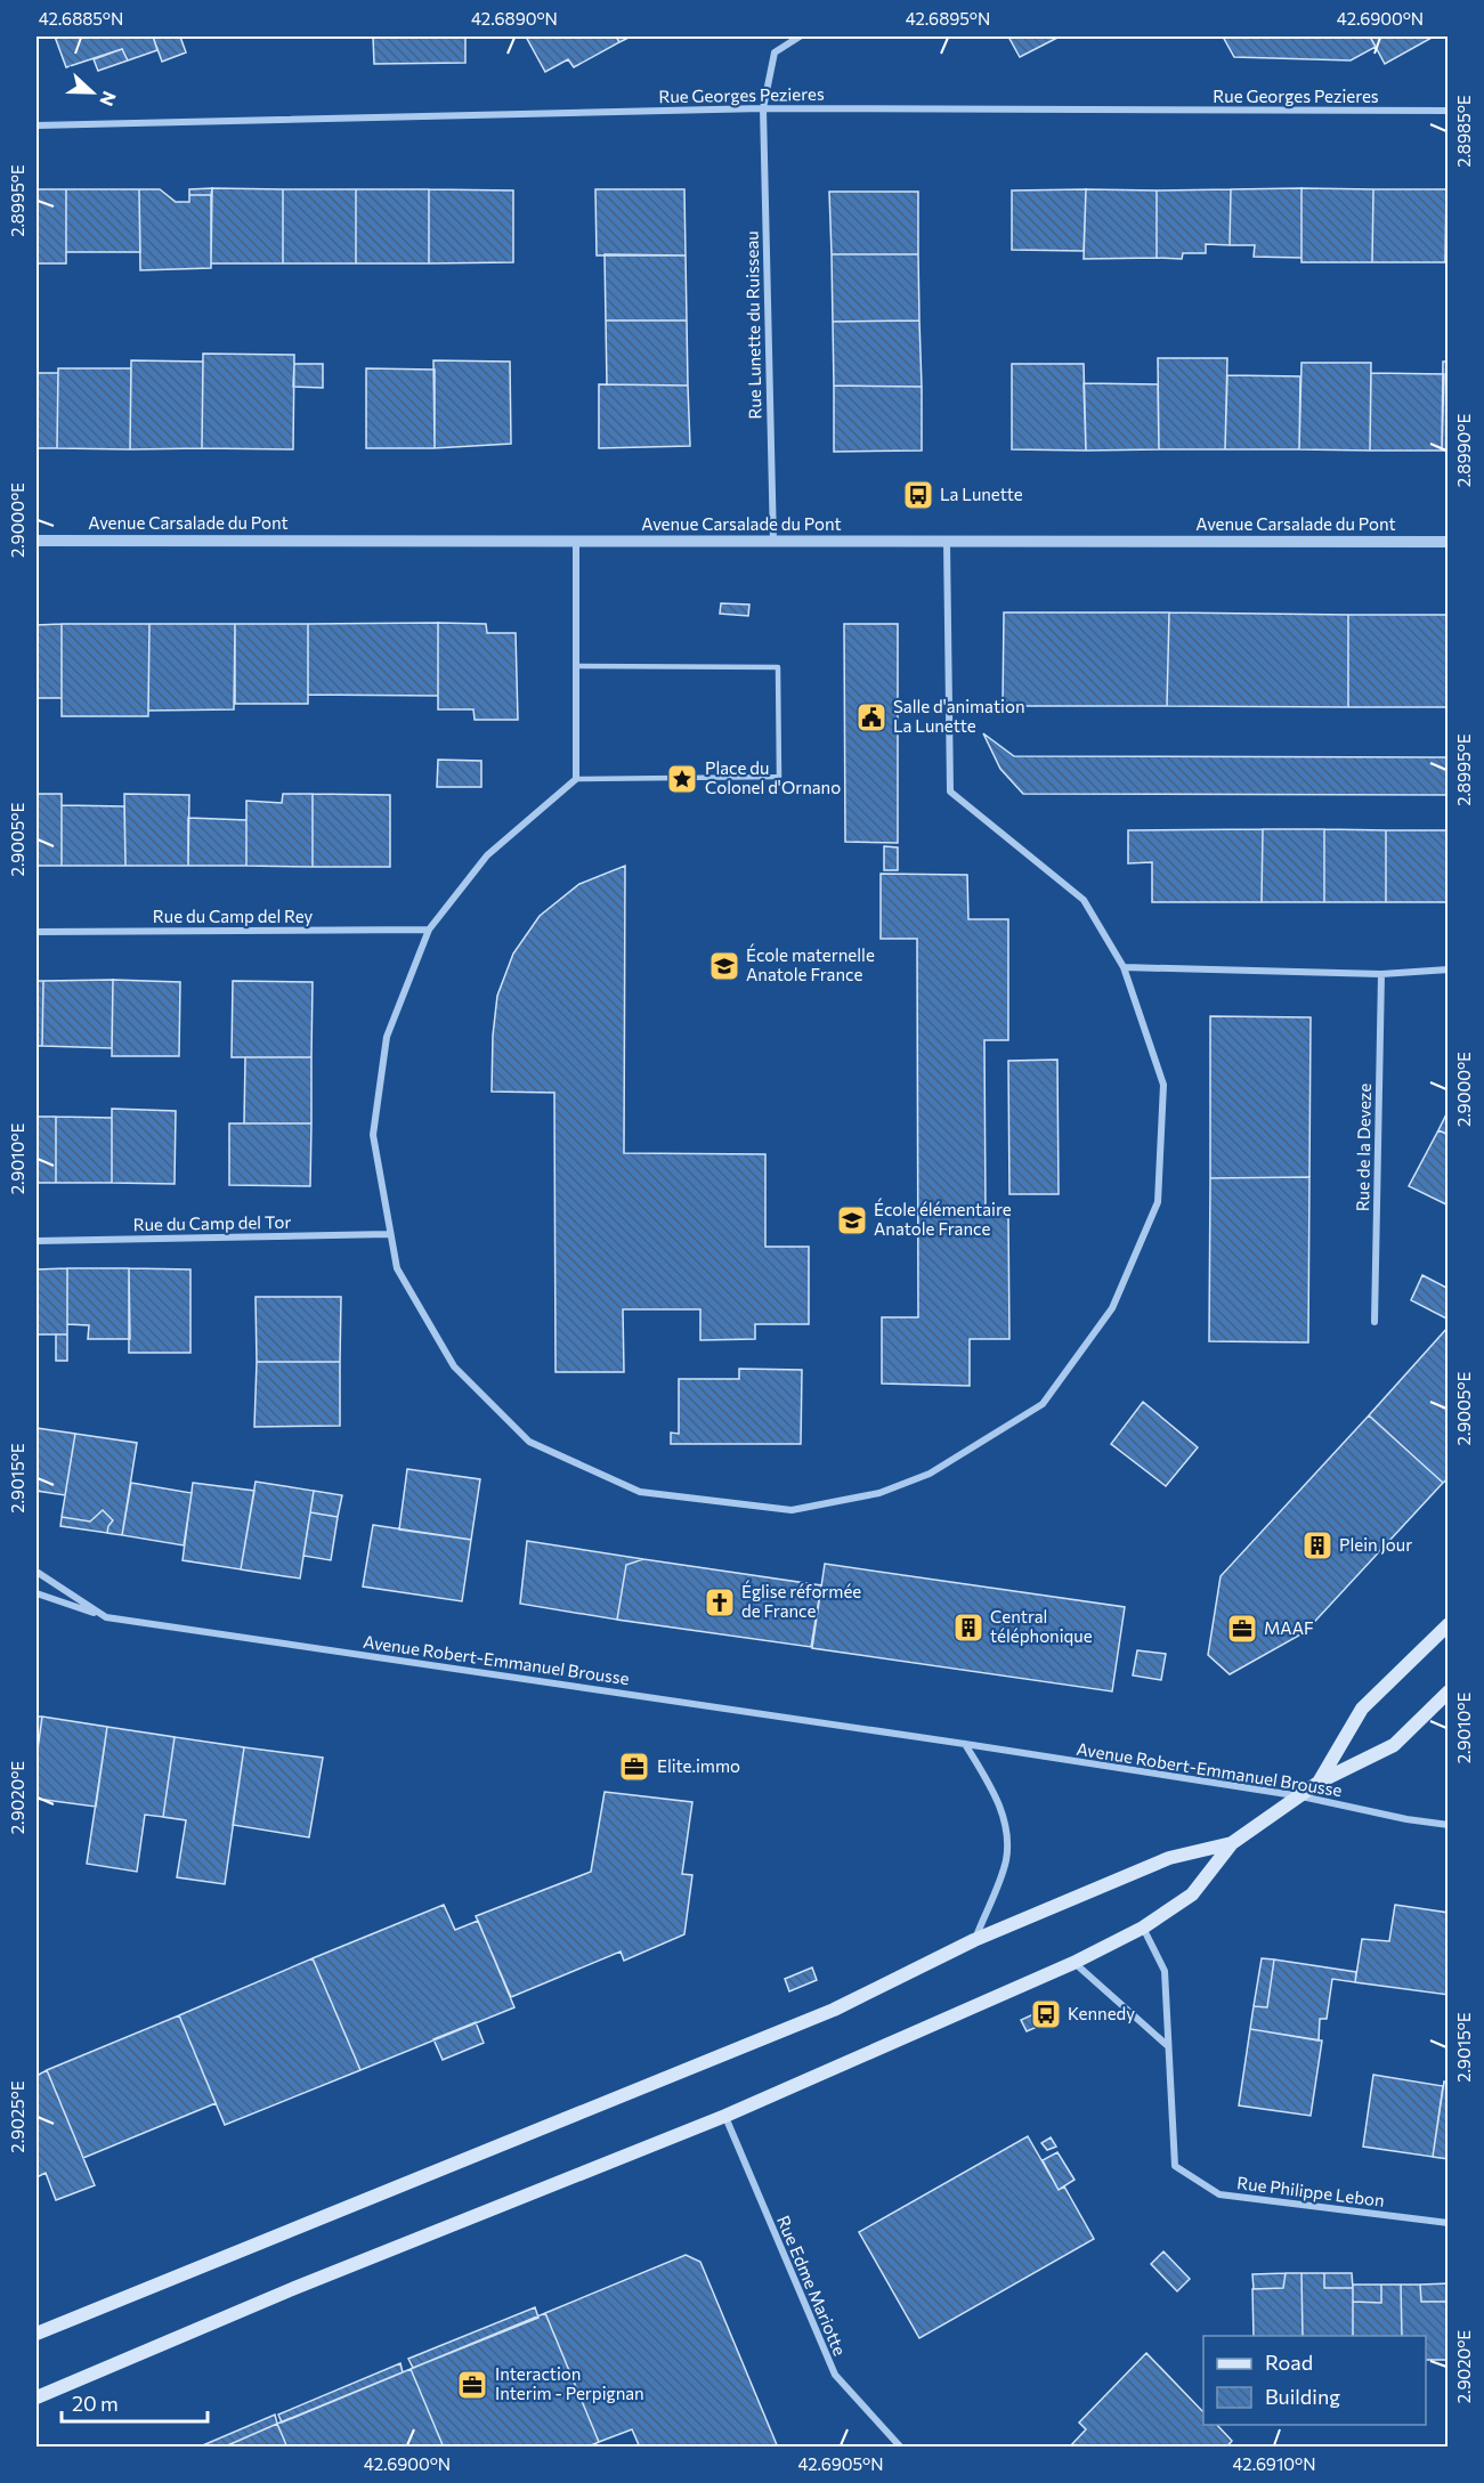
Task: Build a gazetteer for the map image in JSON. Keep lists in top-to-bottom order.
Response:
{
  "streets": {
    "street": [
      "Rue Georges Pezieres",
      "Rue Lunette du Ruisseau",
      "Avenue Carsalade du Pont",
      "Rue du Camp del Rey",
      "Rue de la Deveze",
      "Rue du Camp del Tor",
      "Avenue Robert-Emmanuel Brousse",
      "Rue Philippe Lebon",
      "Rue Edme Mariotte"
    ]
  },
  "crossings": [
    ["Rue Georges Pezieres", "Rue Lunette du Ruisseau"],
    ["Rue Lunette du Ruisseau", "Avenue Carsalade du Pont"]
  ],
  "places": {
    "bus stop": ["La Lunette", "Kennedy"],
    "public building": ["Salle d'animation La Lunette"],
    "place": ["Place du Colonel d'Ornano"],
    "school or university": ["École maternelle Anatole France", "École élémentaire Anatole France"],
    "building": ["Plein Jour", "Central téléphonique"],
    "church": ["Église réformée de France"],
    "office": ["MAAF", "Elite.immo", "Interaction Interim - Perpignan"]
  },
  "legend": ["Road", "Building"],
  "scale_bar": "20 m",
  "north": "right",
  "coordinates": [
    "42.6885°N",
    "42.6890°N",
    "42.6895°N",
    "42.6900°N",
    "2.8985°E",
    "2.8995°E",
    "2.8990°E",
    "2.9000°E",
    "2.9005°E",
    "2.9010°E",
    "2.9015°E",
    "2.9020°E",
    "2.9025°E",
    "42.6905°N",
    "42.6910°N"
  ]
}
